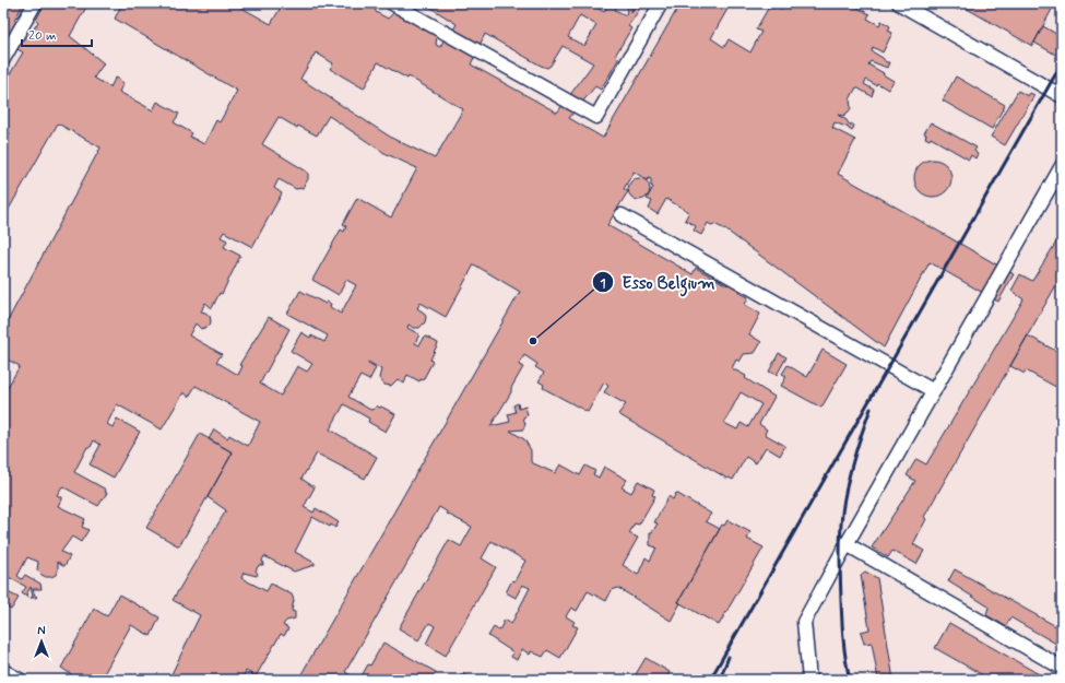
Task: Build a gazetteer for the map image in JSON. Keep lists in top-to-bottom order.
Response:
{
  "places": ["Esso Belgium"],
  "scale_bar": "20 m",
  "north": "top"
}
